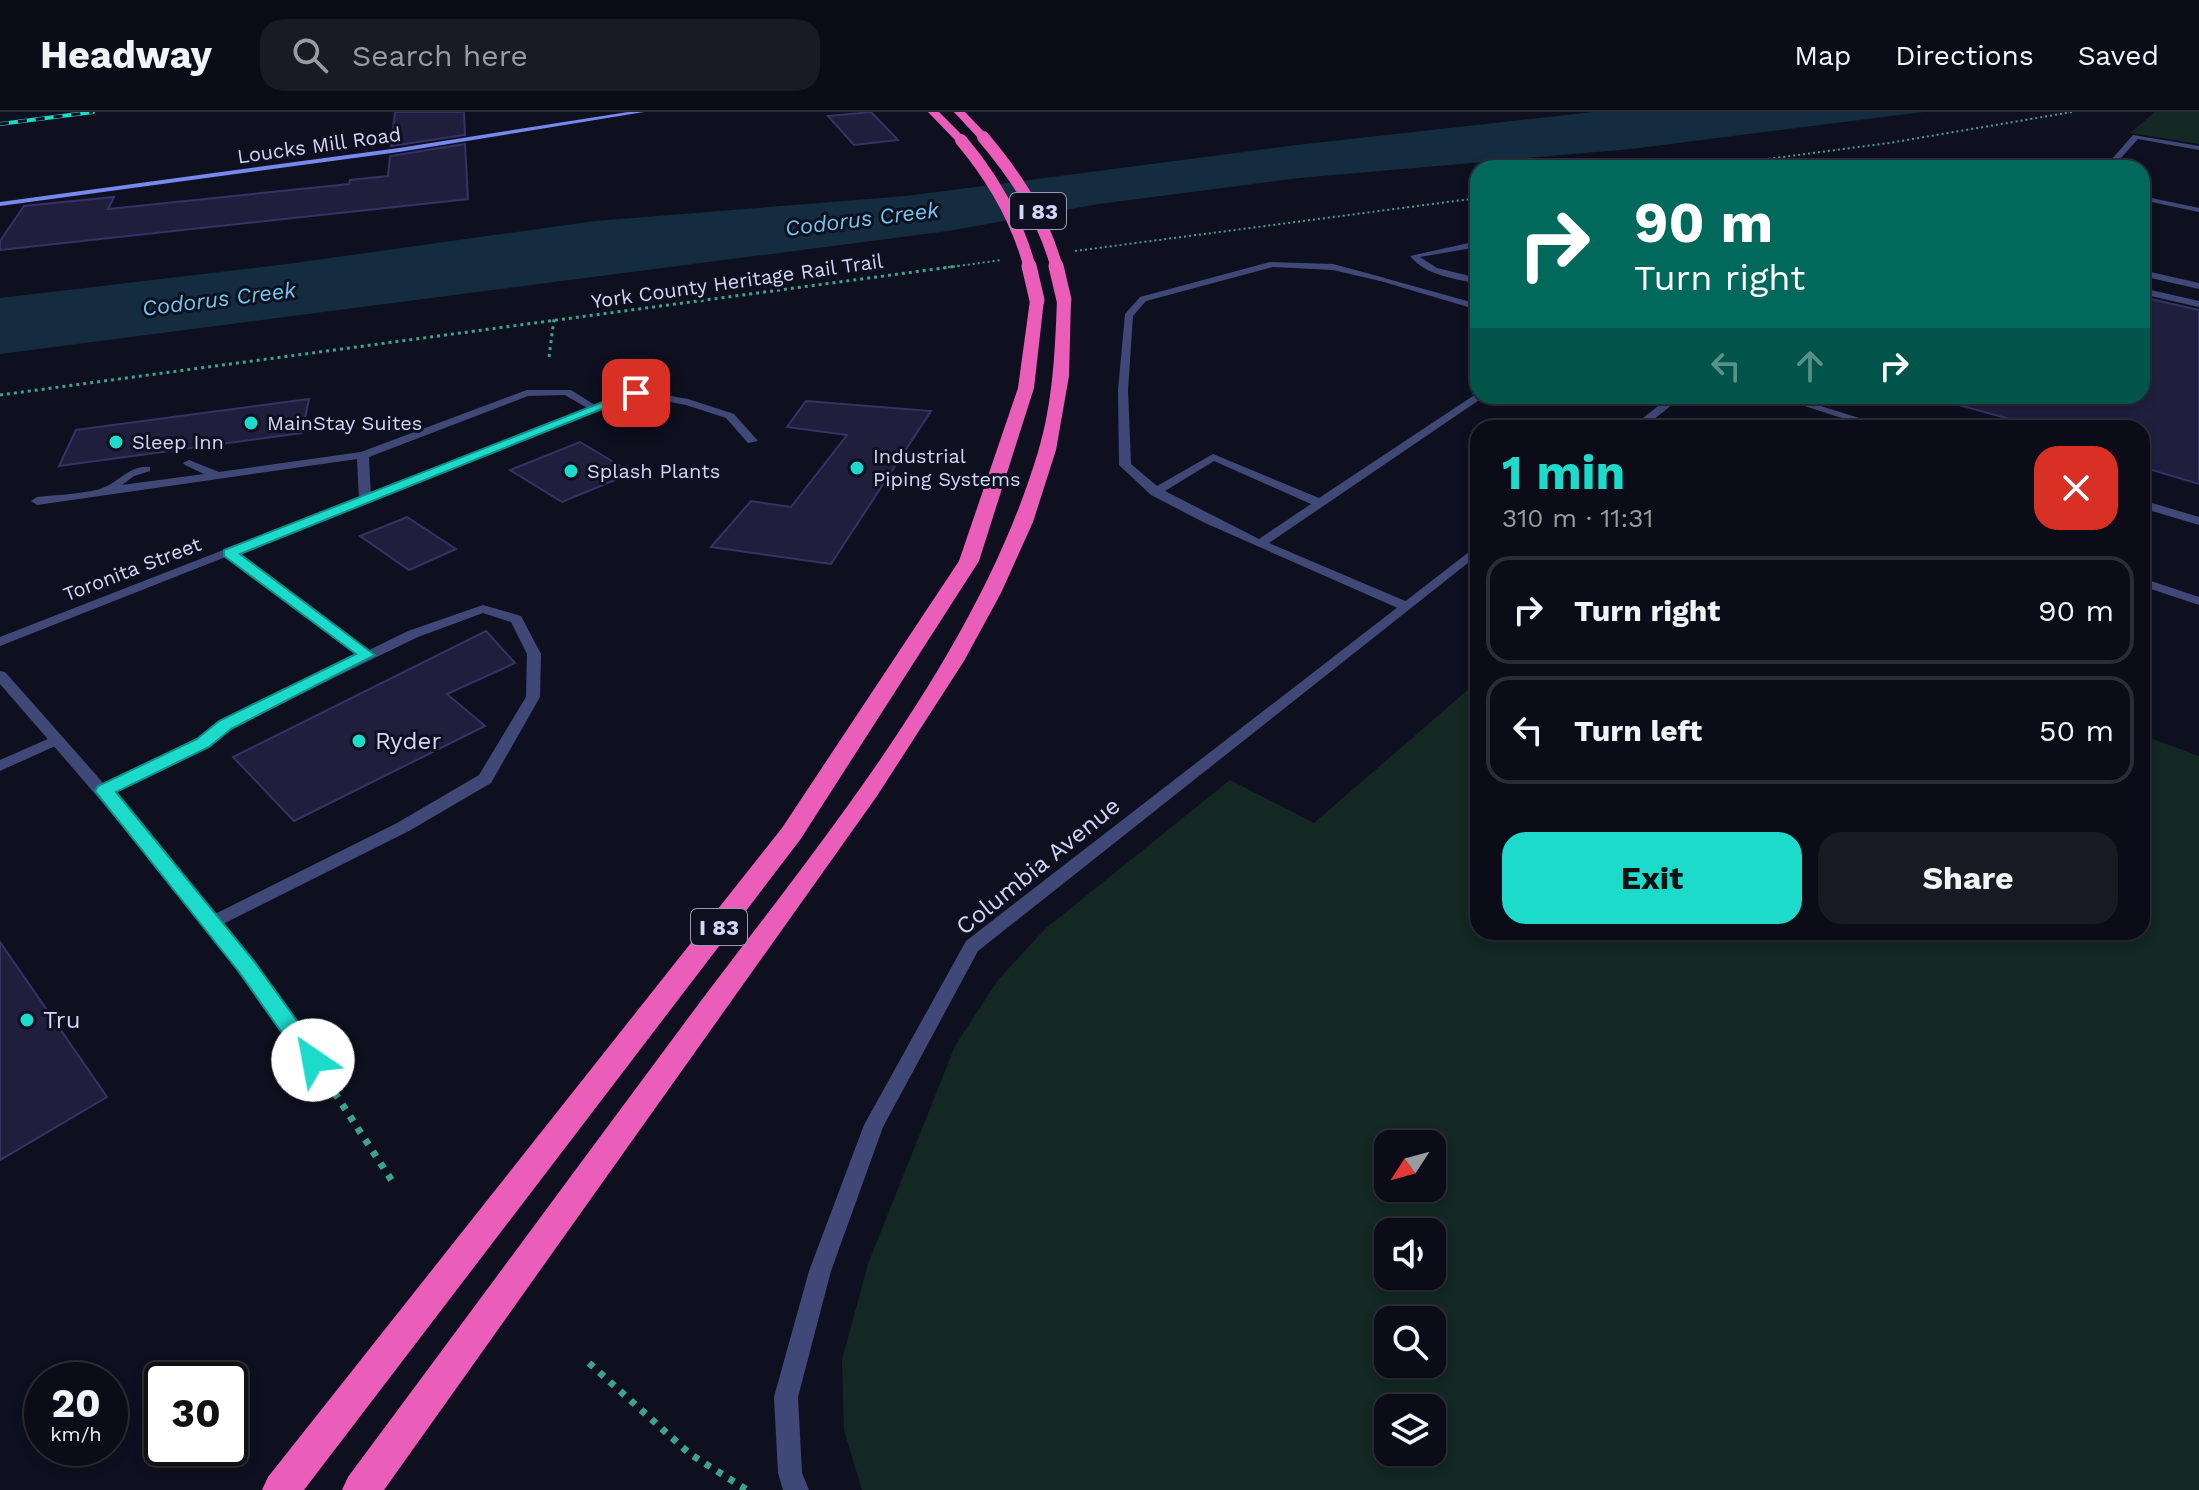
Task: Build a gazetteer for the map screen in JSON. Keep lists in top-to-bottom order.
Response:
{
  "streets": {
    "highway": ["I 83"],
    "street": ["Loucks Mill Road", "Toronita Street", "Columbia Avenue"],
    "path": ["York County Heritage Rail Trail"]
  },
  "water": ["Codorus Creek"],
  "places": [
    "MainStay Suites",
    "Sleep Inn",
    "Industrial Piping Systems",
    "Splash Plants",
    "Ryder",
    "Tru"
  ],
  "north": "bottom left",
  "page": {
    "header": "Headway",
    "search": "Search here",
    "nav": ["Map", "Directions", "Saved"],
    "turn": ["90 m", "Turn right"],
    "heading": ["1 min", "310 m · 11:31"],
    "list": [
      {
        "name": "Turn right",
        "value": "90 m"
      },
      {
        "name": "Turn left",
        "value": "50 m"
      }
    ],
    "buttons": ["Exit", "Share"],
    "speed": "20 km/h",
    "limit": "30"
  }
}
